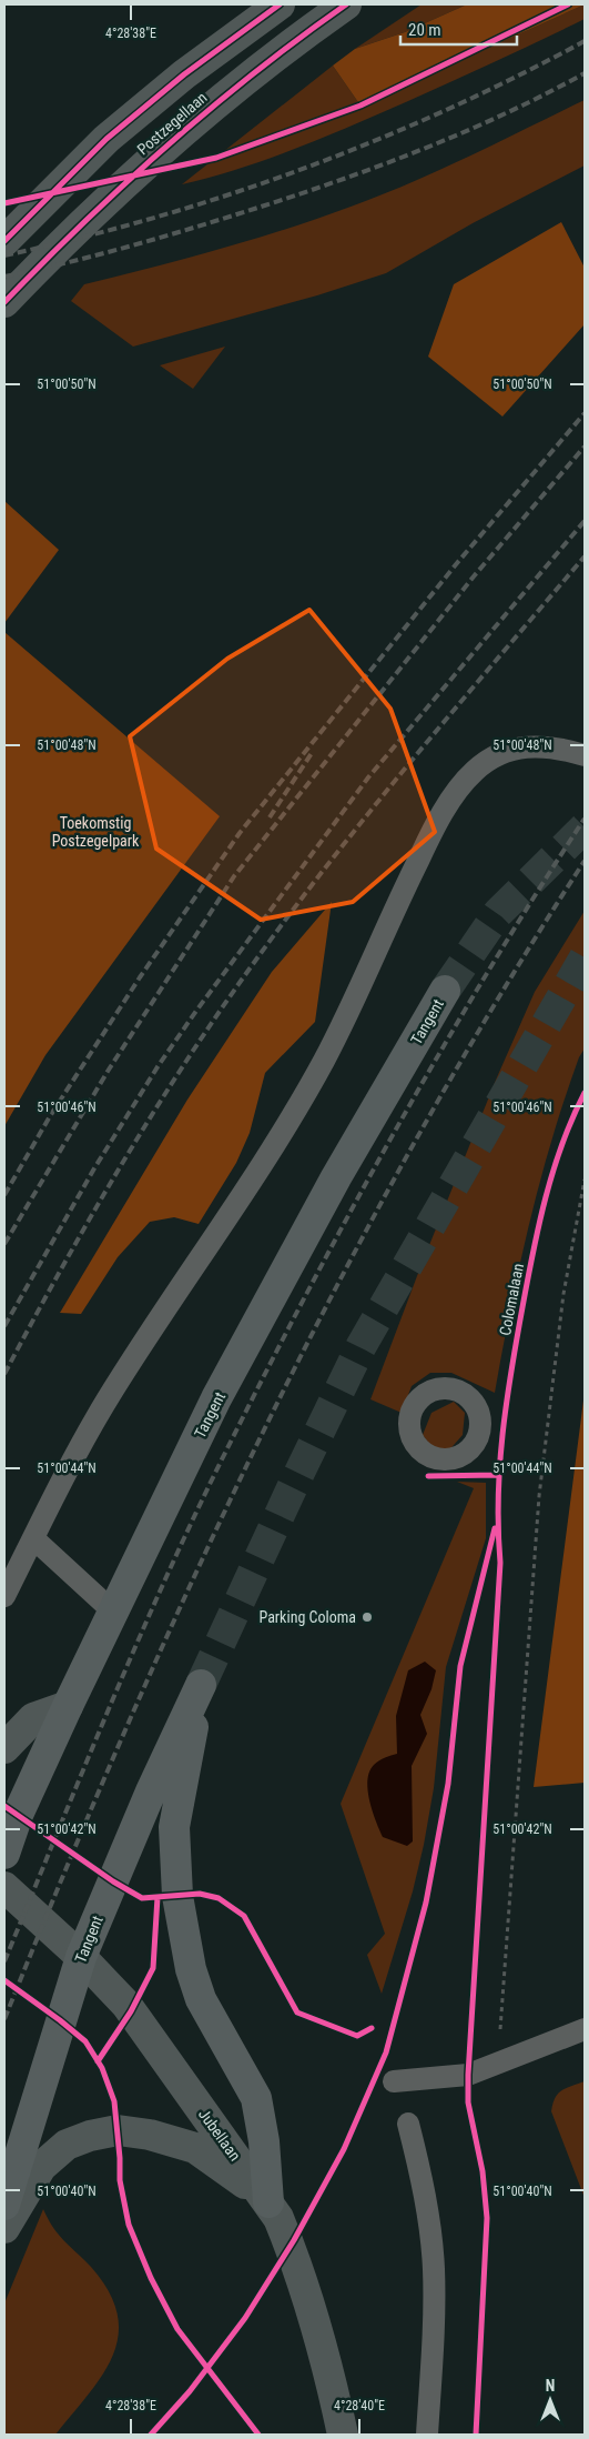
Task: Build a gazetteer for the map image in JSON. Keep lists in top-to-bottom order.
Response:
{
  "streets": {
    "highway": ["Tangent"],
    "main road": ["Postzegellaan", "Jubellaan"],
    "cycle path": ["Colomalaan"]
  },
  "crossings": [
    ["Tangent", "Jubellaan"]
  ],
  "parks": ["Toekomstig Postzegelpark"],
  "places": ["Parking Coloma"],
  "scale_bar": "20 m",
  "north": "top",
  "coordinates": [
    "4°28'38\"E",
    "51°00'50\"N",
    "51°00'48\"N",
    "51°00'46\"N",
    "51°00'44\"N",
    "51°00'42\"N",
    "51°00'40\"N",
    "4°28'40\"E"
  ]
}
